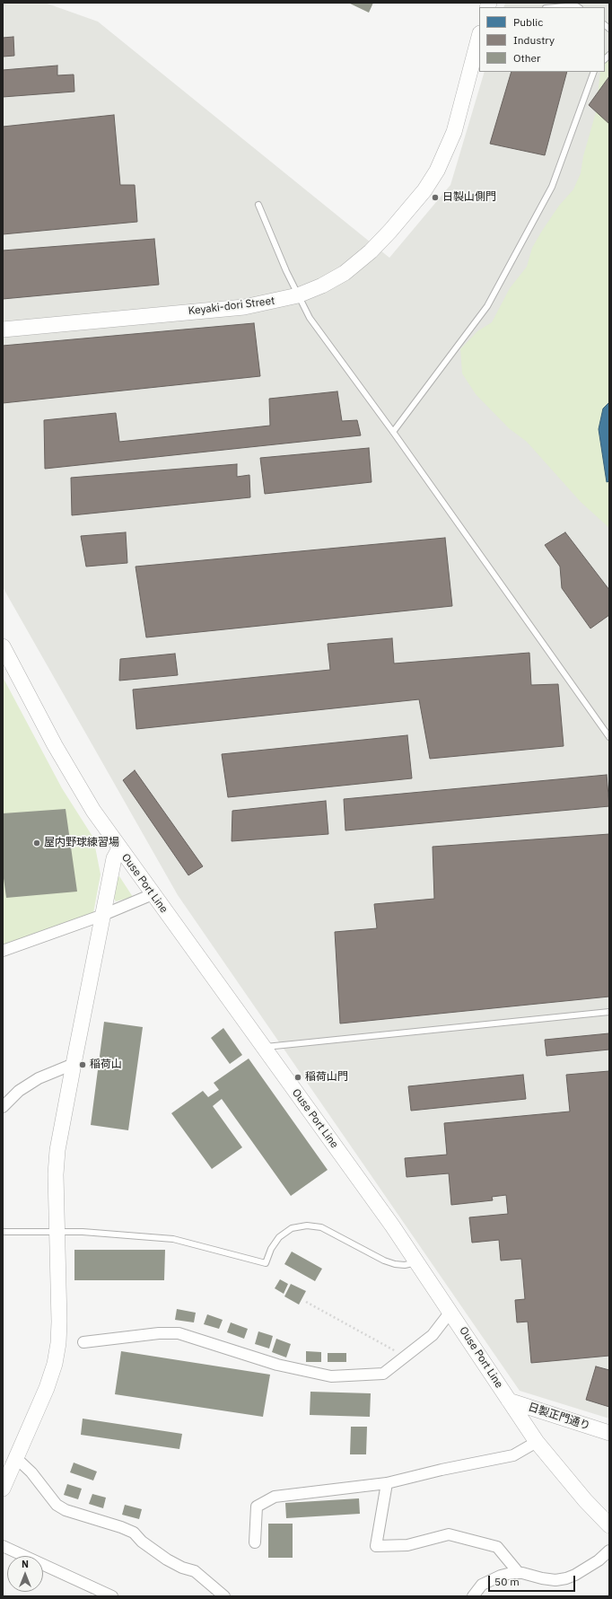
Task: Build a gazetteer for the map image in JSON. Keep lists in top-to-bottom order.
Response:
{
  "streets": {
    "street": ["Keyaki-dori Street", "Ouse Port Line", "日製正門通り"]
  },
  "crossings": [
    ["Ouse Port Line", "日製正門通り"]
  ],
  "places": [
    "日製山側門",
    "屋内野球練習場",
    "稲荷山",
    "稲荷山門"
  ],
  "legend": ["Public", "Industry", "Other"],
  "scale_bar": "50 m",
  "north": "top"
}
